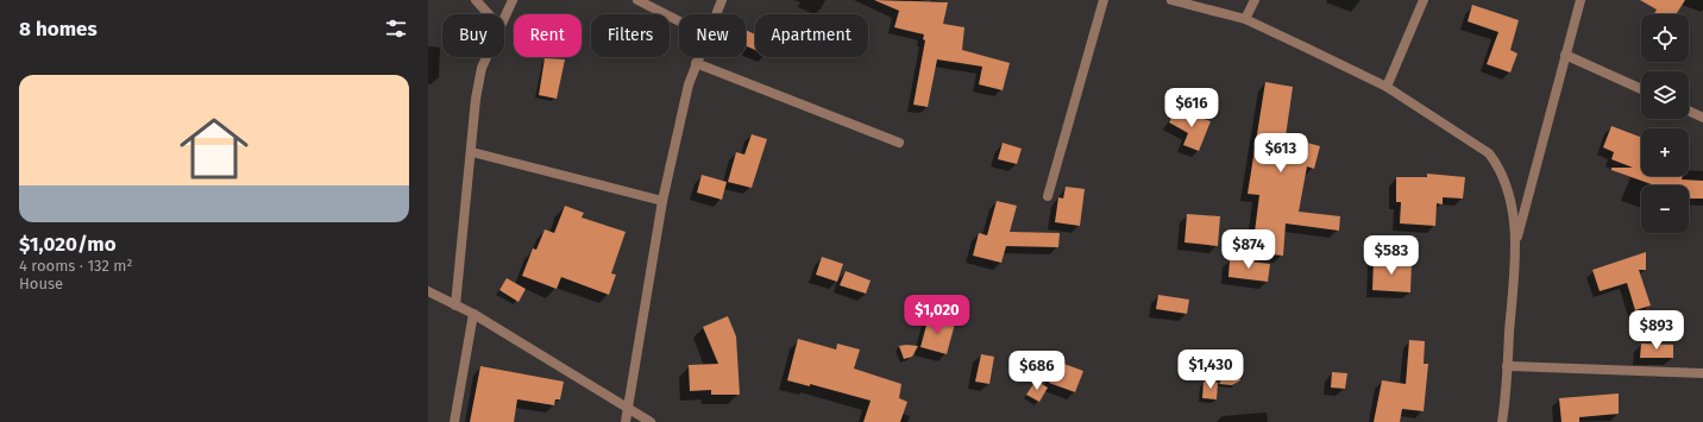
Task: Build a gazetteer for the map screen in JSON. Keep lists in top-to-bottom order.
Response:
{
  "page": {
    "heading": "8 homes",
    "map_buttons": ["+", "−"],
    "chip": [
      "Buy",
      "Rent",
      "Filters",
      "New",
      "Apartment"
    ],
    "list": [
      {
        "name": "$1,020/mo",
        "note": "4 rooms · 132 m² · House"
      }
    ],
    "price": [
      "$616",
      "$613",
      "$874",
      "$583",
      "$1,020",
      "$893",
      "$1,430",
      "$686"
    ]
  }
}
